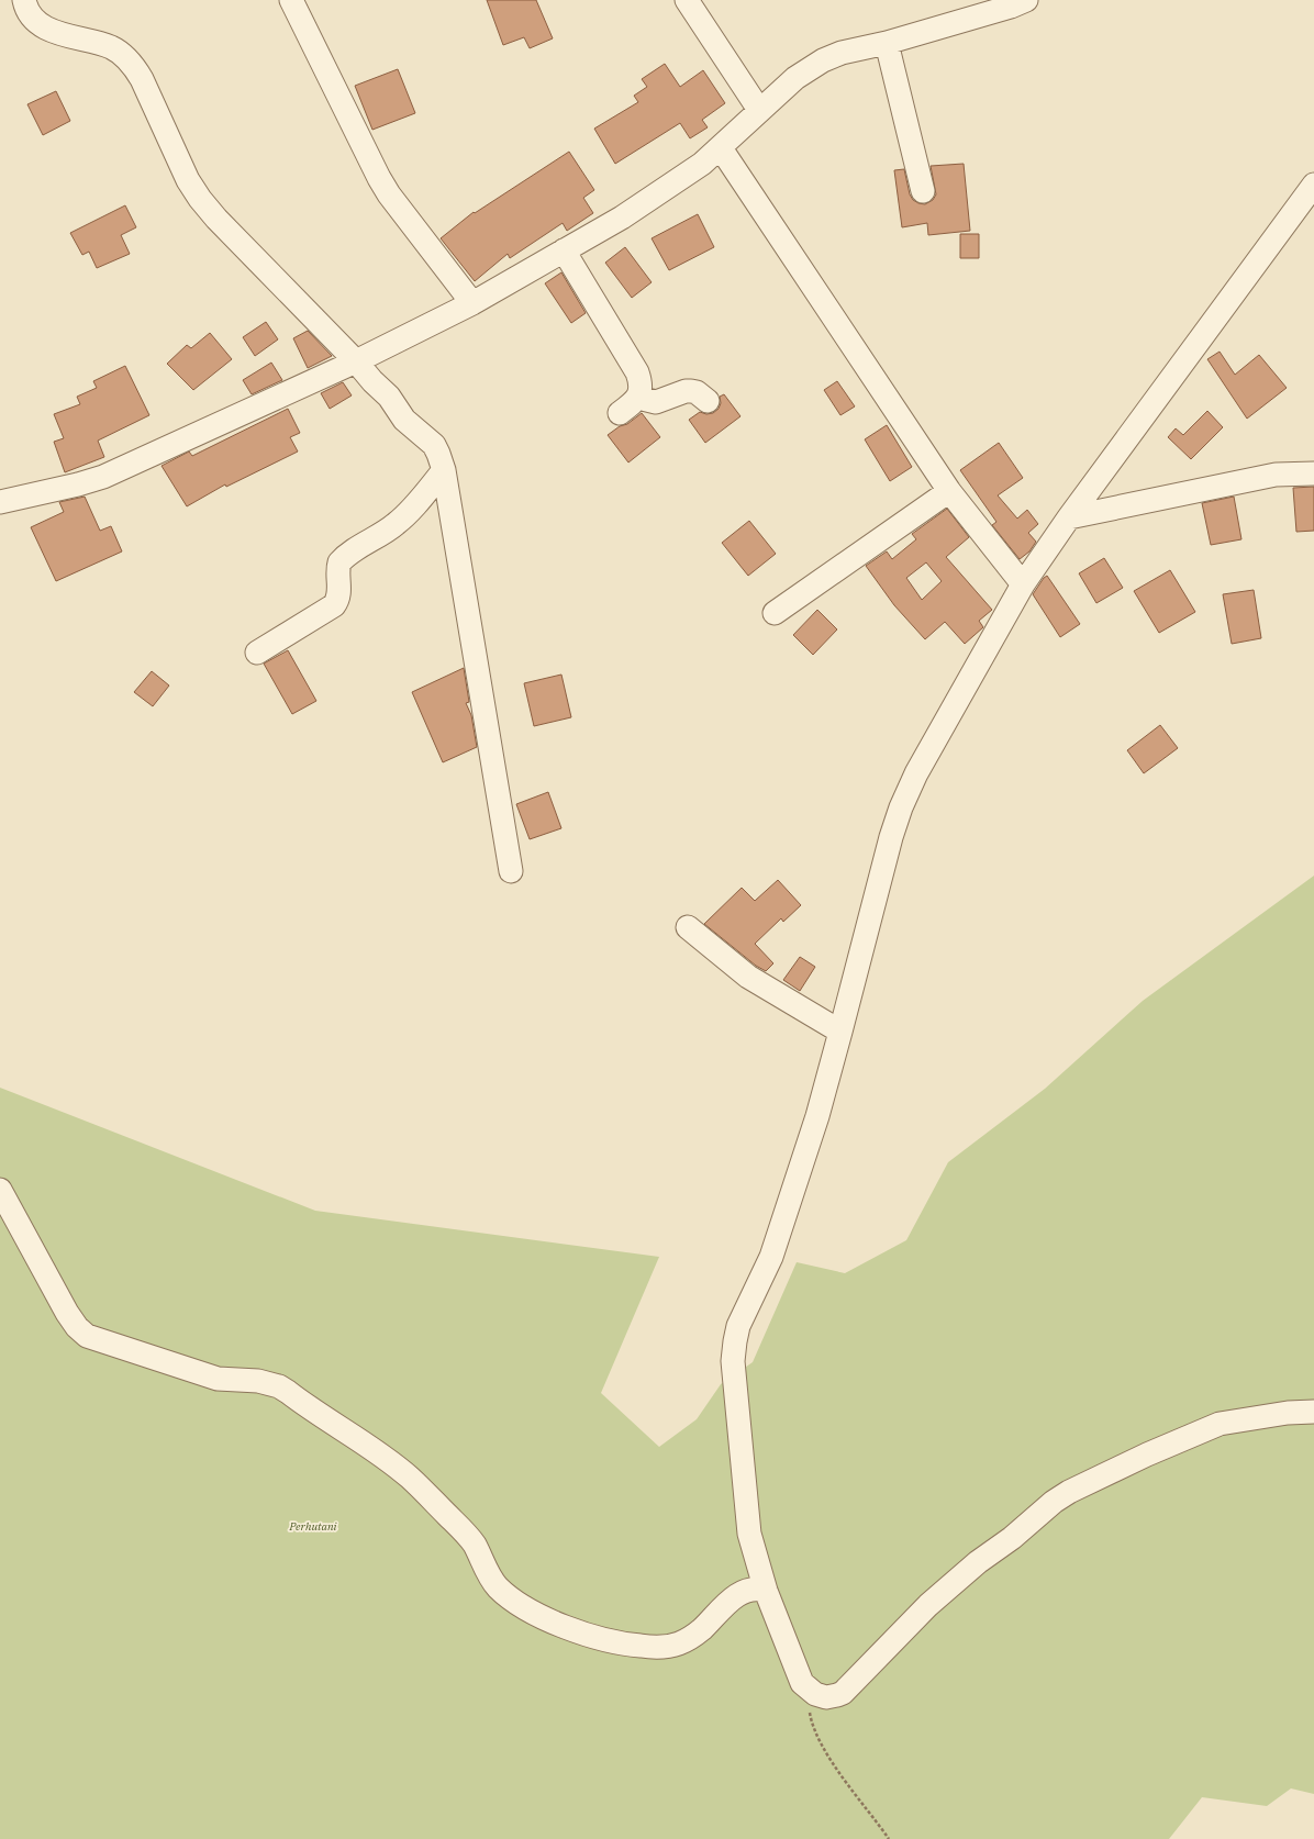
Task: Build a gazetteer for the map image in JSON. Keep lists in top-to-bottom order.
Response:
{
  "parks": ["Perhutani"]
}
